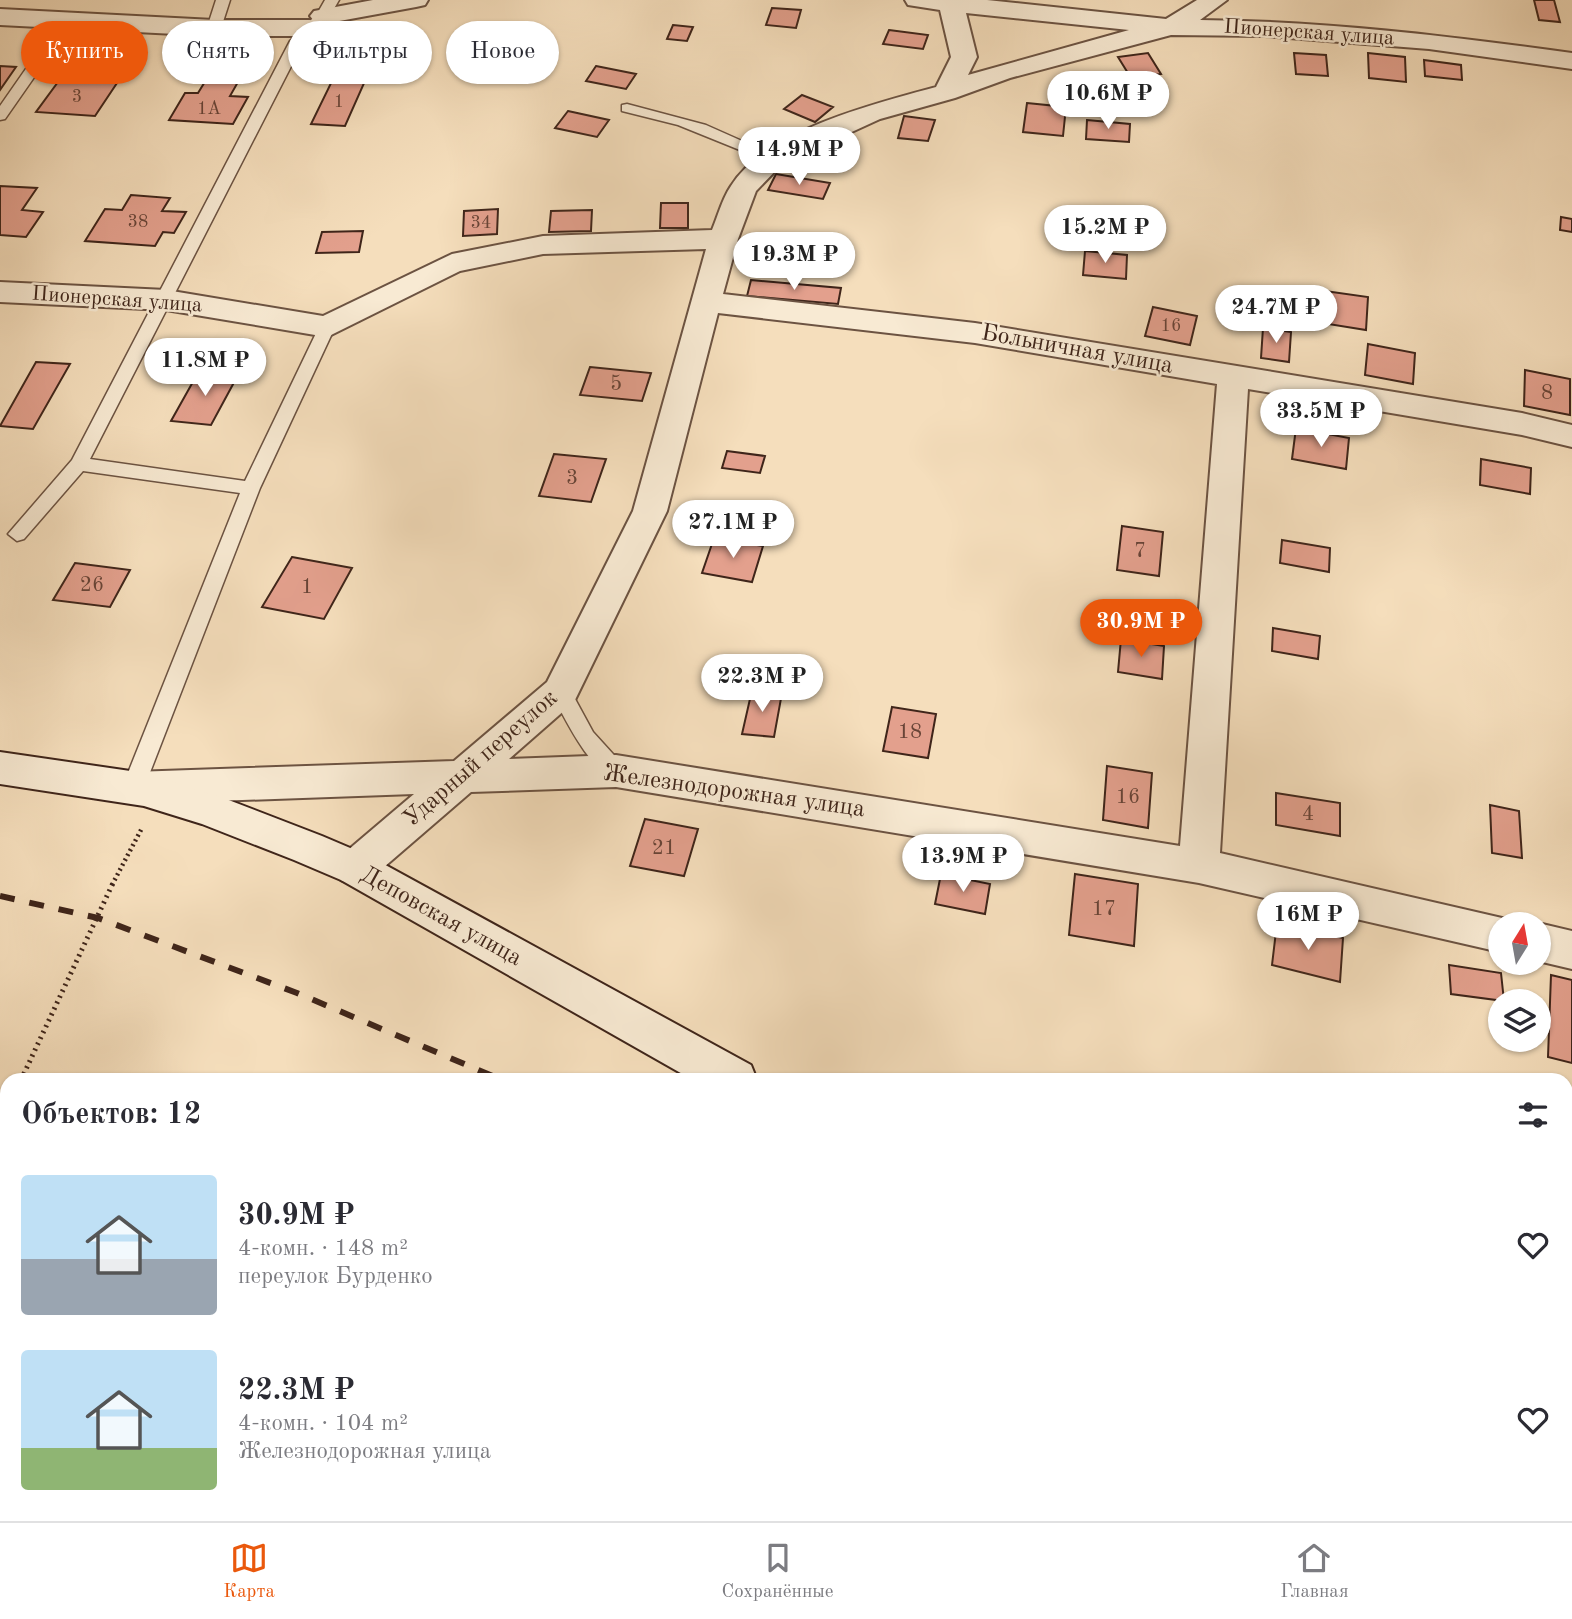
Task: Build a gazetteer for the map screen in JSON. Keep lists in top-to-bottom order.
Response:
{
  "streets": {
    "street": [
      "Пионерская улица",
      "Больничная улица",
      "Ударный переулок",
      "Железнодорожная улица",
      "Деповская улица"
    ]
  },
  "crossings": [
    ["Пионерская улица", "Ударный переулок"],
    ["Больничная улица", "Ударный переулок"],
    ["Ударный переулок", "Железнодорожная улица"],
    ["Ударный переулок", "Деповская улица"],
    ["Железнодорожная улица", "Деповская улица"]
  ],
  "house_numbers": [
    "3",
    "1",
    "1А",
    "38",
    "34",
    "16",
    "5",
    "8",
    "3",
    "7",
    "26",
    "1",
    "18",
    "16",
    "4",
    "21",
    "17"
  ],
  "north": "top",
  "page": {
    "chip": [
      "Купить",
      "Снять",
      "Фильтры",
      "Новое"
    ],
    "price": [
      "10.6M ₽",
      "14.9M ₽",
      "15.2M ₽",
      "19.3M ₽",
      "24.7M ₽",
      "11.8M ₽",
      "33.5M ₽",
      "27.1M ₽",
      "30.9M ₽",
      "22.3M ₽",
      "13.9M ₽",
      "16M ₽"
    ],
    "heading": "Объектов: 12",
    "list": [
      {
        "name": "30.9M ₽",
        "note": "4-комн. · 148 m² · переулок Бурденко"
      },
      {
        "name": "22.3M ₽",
        "note": "4-комн. · 104 m² · Железнодорожная улица"
      }
    ],
    "tabs": ["Карта", "Сохранённые", "Главная"]
  }
}
